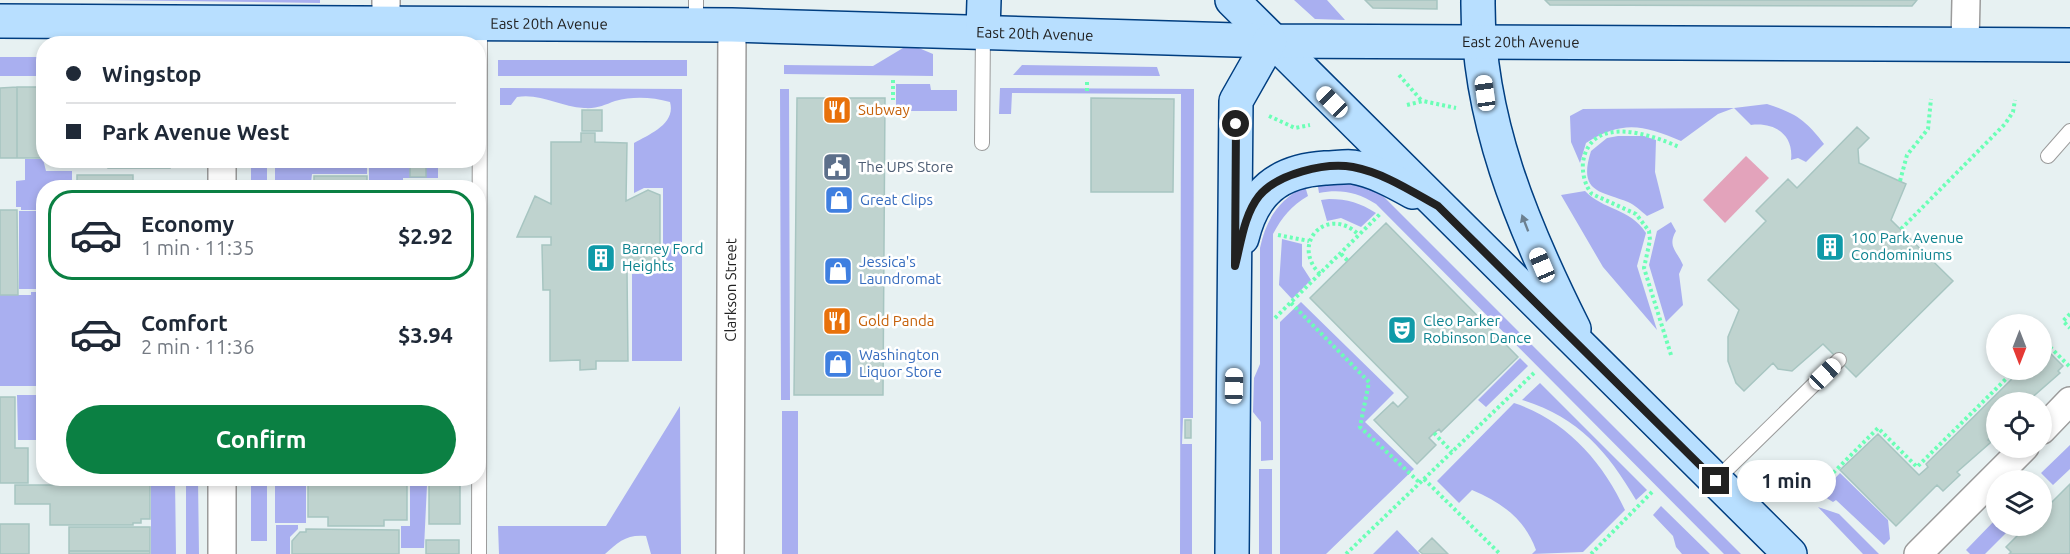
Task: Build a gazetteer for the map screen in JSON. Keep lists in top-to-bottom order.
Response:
{
  "streets": {
    "street": ["East 20th Avenue", "Clarkson Street"]
  },
  "crossings": [
    ["East 20th Avenue", "Clarkson Street"]
  ],
  "places": {
    "restaurant": ["Subway", "Gold Panda"],
    "public building": ["The UPS Store"],
    "shop": ["Great Clips", "Jessica's Laundromat", "Washington Liquor Store"],
    "building": ["100 Park Avenue Condominiums", "Barney Ford Heights"],
    "theatre": ["Cleo Parker Robinson Dance"]
  },
  "north": "bottom",
  "page": {
    "banner": ["Wingstop", "Park Avenue West"],
    "list": [
      {
        "name": "Economy",
        "note": "1 min · 11:35",
        "value": "$2.92"
      },
      {
        "name": "Comfort",
        "note": "2 min · 11:36",
        "value": "$3.94"
      }
    ],
    "buttons": "Confirm",
    "bubble": "1 min"
  }
}
